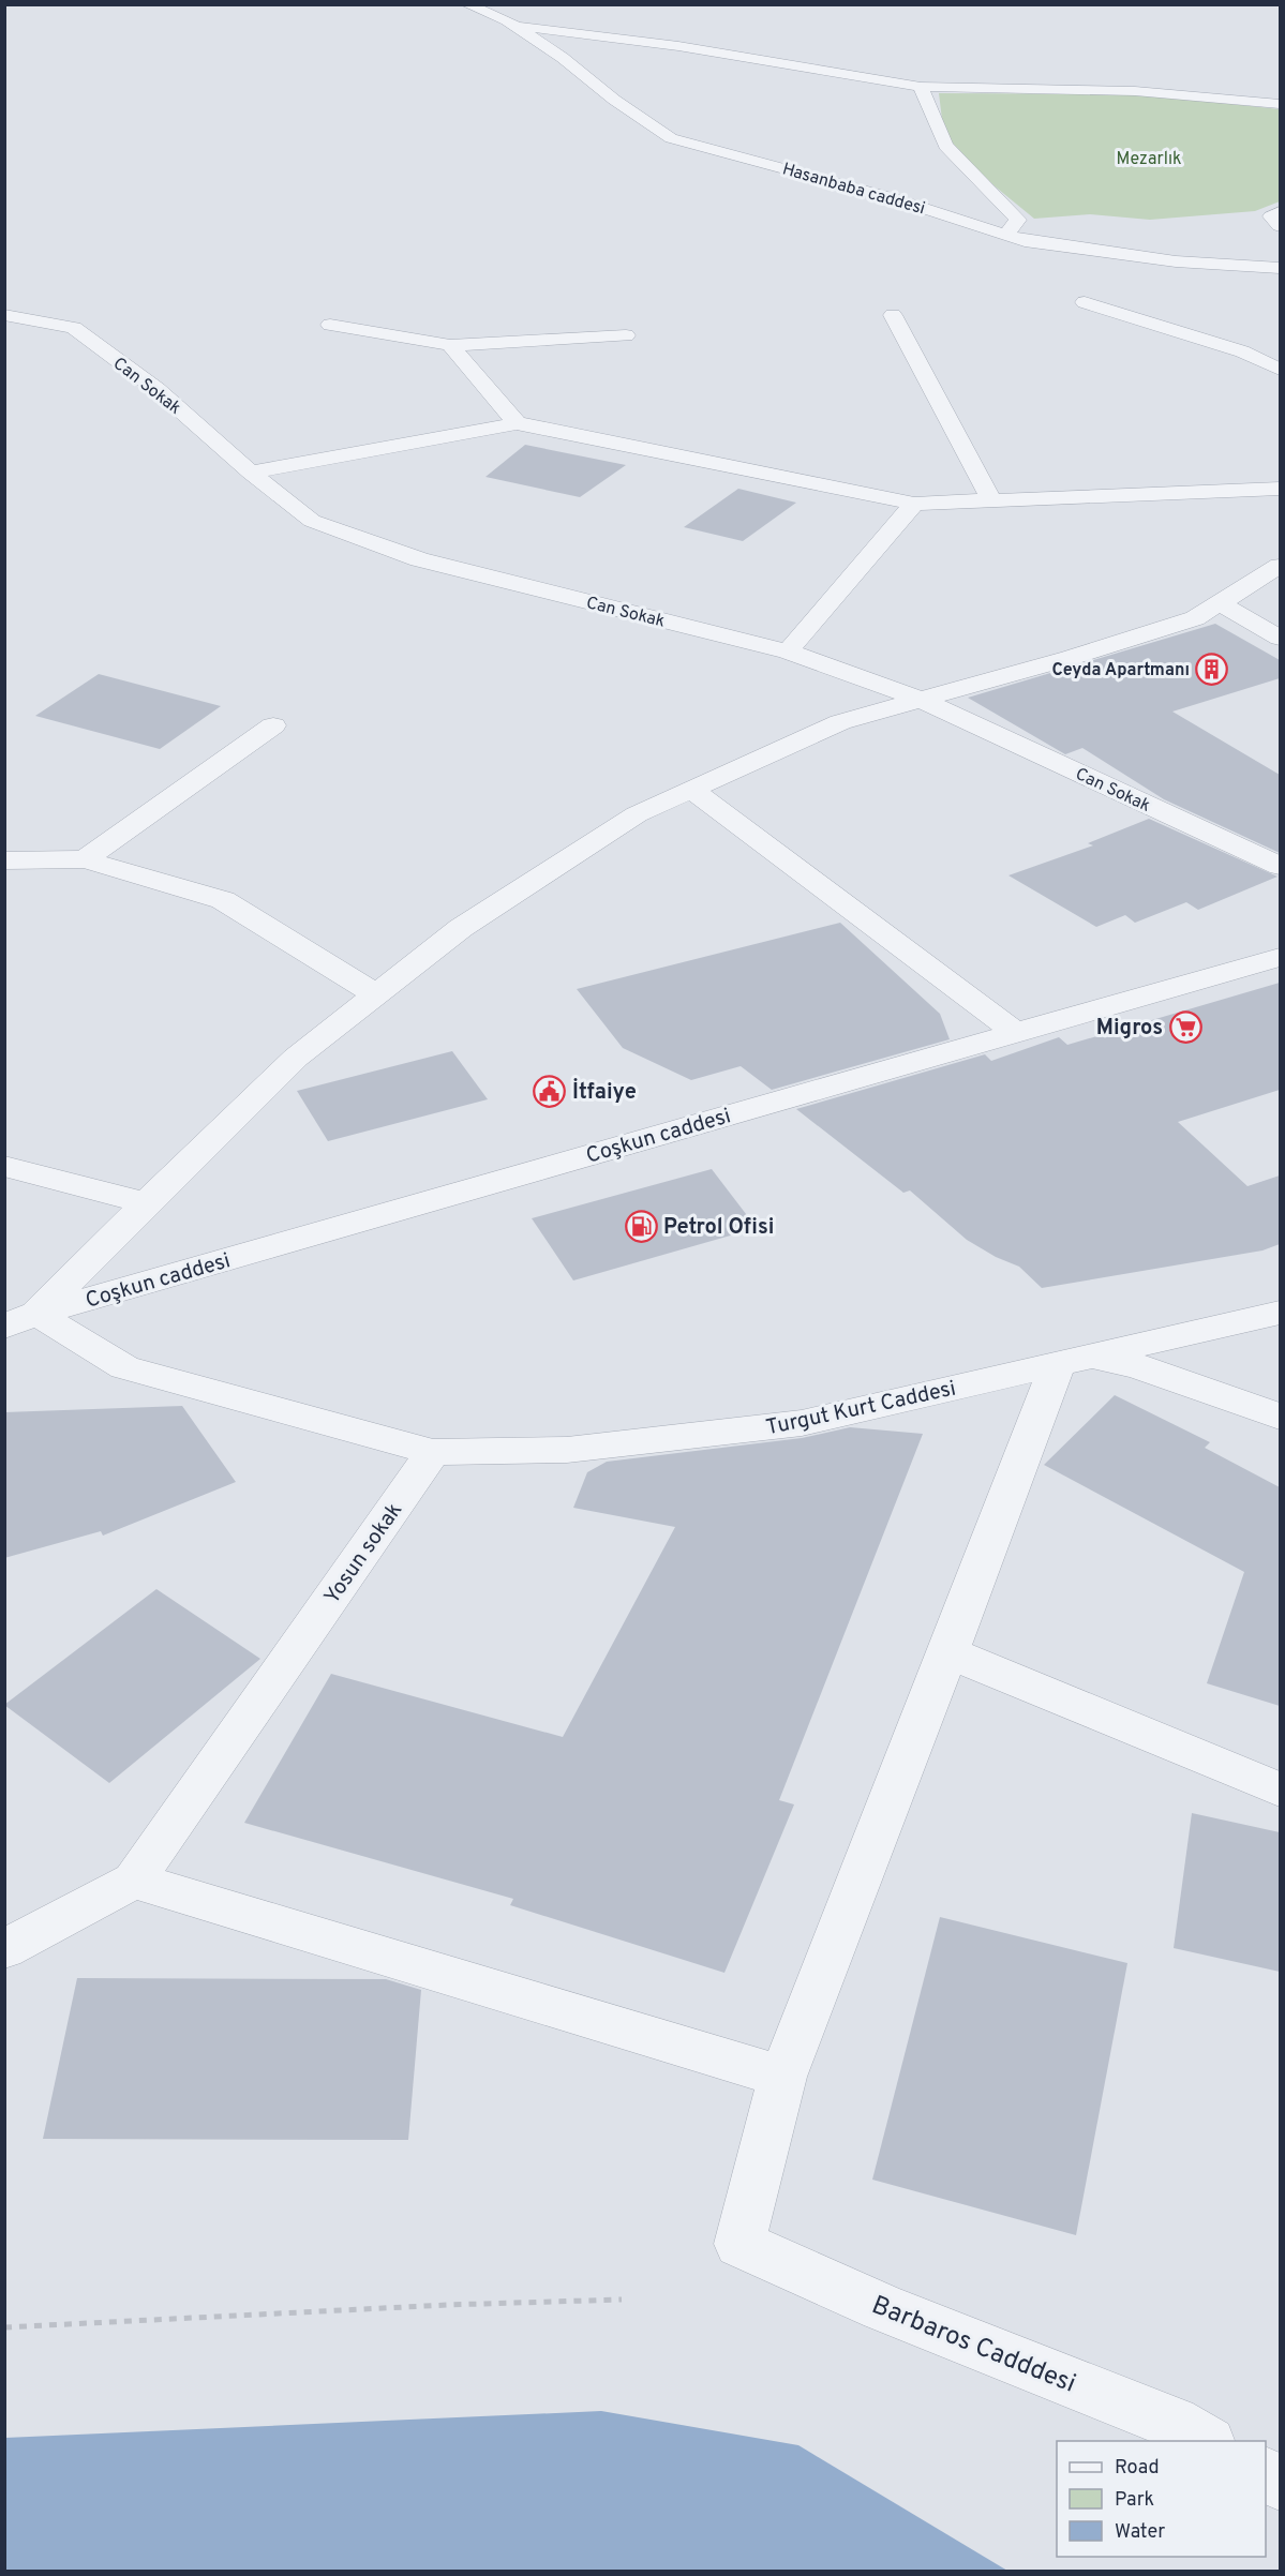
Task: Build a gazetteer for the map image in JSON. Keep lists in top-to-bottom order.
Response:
{
  "streets": {
    "street": [
      "Hasanbaba caddesi",
      "Can Sokak",
      "Coşkun caddesi",
      "Turgut Kurt Caddesi",
      "Yosun sokak",
      "Barbaros Cadddesi"
    ]
  },
  "crossings": [
    ["Turgut Kurt Caddesi", "Yosun sokak"]
  ],
  "parks": ["Mezarlık"],
  "places": {
    "building": ["Ceyda Apartmanı"],
    "supermarket": ["Migros"],
    "public building": ["İtfaiye"],
    "fuel station": ["Petrol Ofisi"]
  },
  "legend": ["Road", "Park", "Water"]
}
